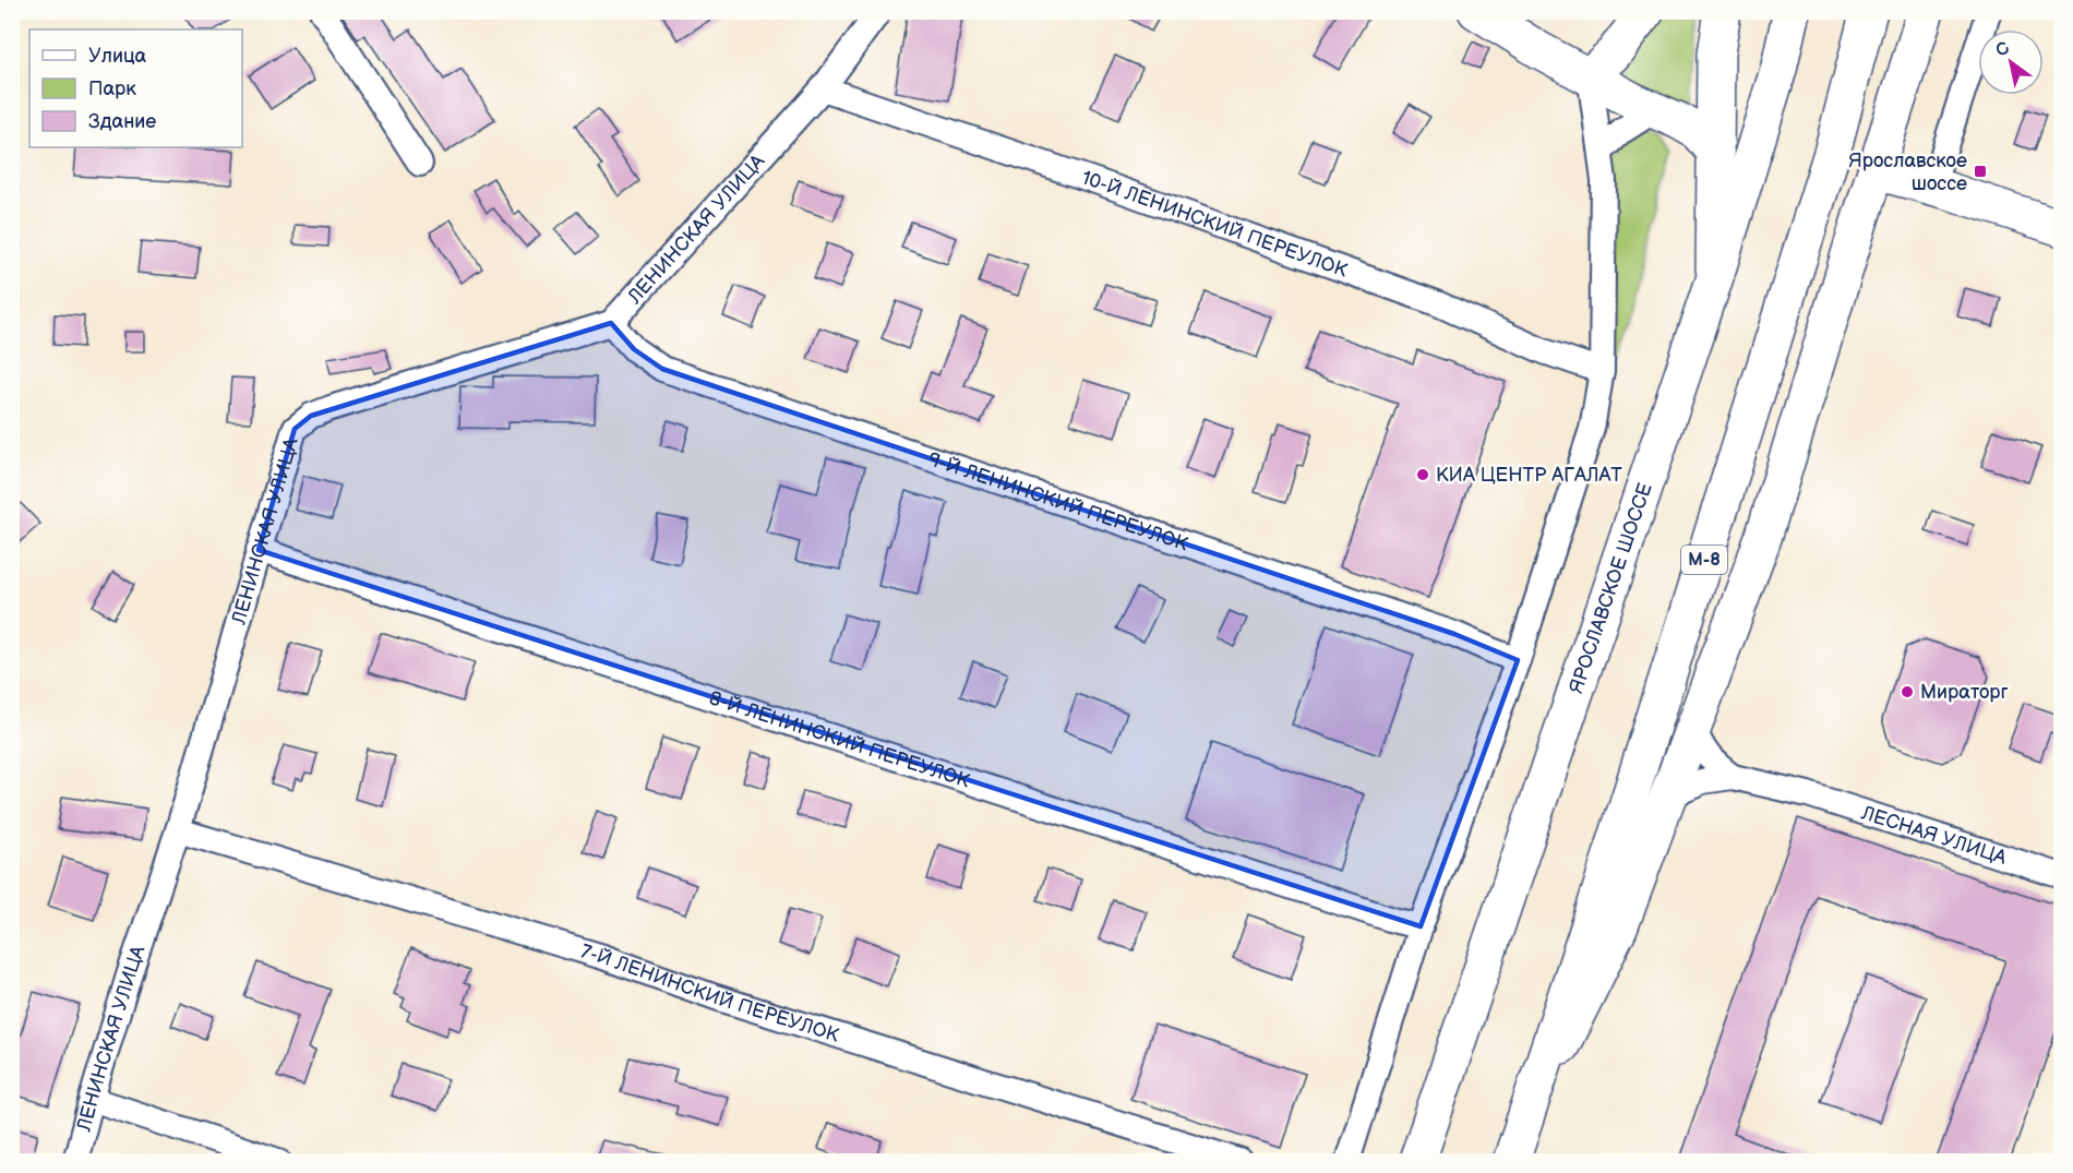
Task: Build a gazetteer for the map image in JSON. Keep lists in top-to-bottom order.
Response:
{
  "streets": {
    "main road": ["М-8", "ЯРОСЛАВСКОЕ ШОССЕ"],
    "street": [
      "10-Й ЛЕНИНСКИЙ ПЕРЕУЛОК",
      "ЛЕНИНСКАЯ УЛИЦА",
      "9-Й ЛЕНИНСКИЙ ПЕРЕУЛОК",
      "8-Й ЛЕНИНСКИЙ ПЕРЕУЛОК",
      "ЛЕСНАЯ УЛИЦА",
      "7-Й ЛЕНИНСКИЙ ПЕРЕУЛОК"
    ]
  },
  "crossings": [
    ["10-Й ЛЕНИНСКИЙ ПЕРЕУЛОК", "ЛЕНИНСКАЯ УЛИЦА"],
    ["ЛЕНИНСКАЯ УЛИЦА", "9-Й ЛЕНИНСКИЙ ПЕРЕУЛОК"],
    ["ЛЕНИНСКАЯ УЛИЦА", "8-Й ЛЕНИНСКИЙ ПЕРЕУЛОК"],
    ["ЛЕНИНСКАЯ УЛИЦА", "7-Й ЛЕНИНСКИЙ ПЕРЕУЛОК"]
  ],
  "places": {
    "transit": ["Ярославское шоссе"],
    "other": ["КИА ЦЕНТР АГАЛАТ", "Мираторг"]
  },
  "legend": ["Улица", "Парк", "Здание"],
  "north": "top left"
}
